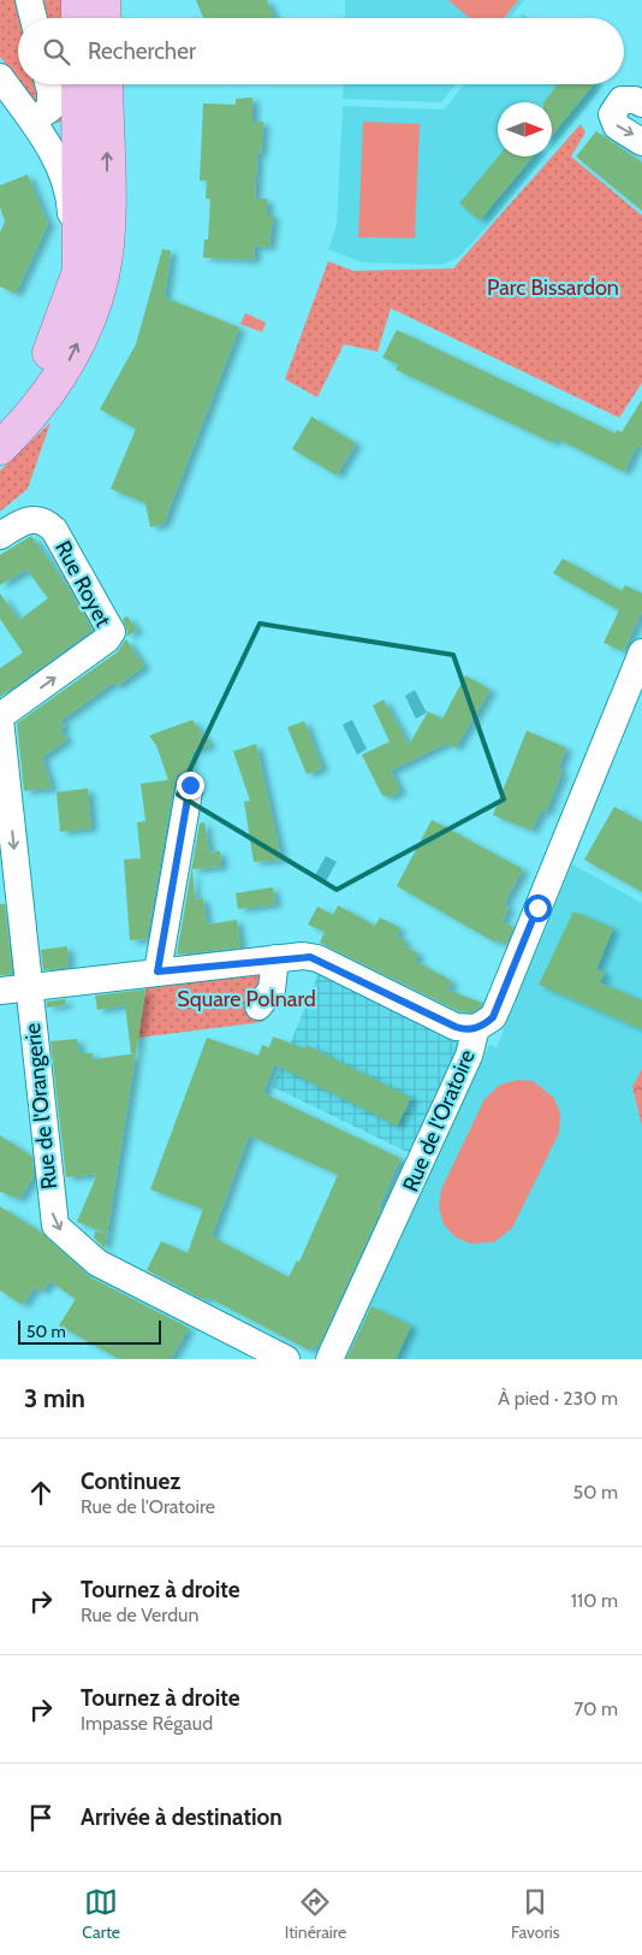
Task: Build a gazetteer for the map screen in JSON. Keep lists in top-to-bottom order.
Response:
{
  "streets": {
    "street": ["Rue Royet", "Rue de l'Orangerie", "Rue de l'Oratoire"]
  },
  "crossings": [
    ["Rue Royet", "Rue de l'Orangerie"]
  ],
  "one_way": ["Rue de l'Orangerie"],
  "parks": ["Parc Bissardon", "Square Polnard"],
  "scale_bar": "50 m",
  "north": "right",
  "page": {
    "search": "Rechercher",
    "scale": "50 m",
    "heading": ["3 min", "À pied · 230 m"],
    "list": [
      ["Continuez", "Rue de l'Oratoire", "50 m"],
      ["Tournez à droite", "Rue de Verdun", "110 m"],
      ["Tournez à droite", "Impasse Régaud", "70 m"],
      "Arrivée à destination"
    ],
    "nav": ["Carte", "Itinéraire", "Favoris"]
  }
}
